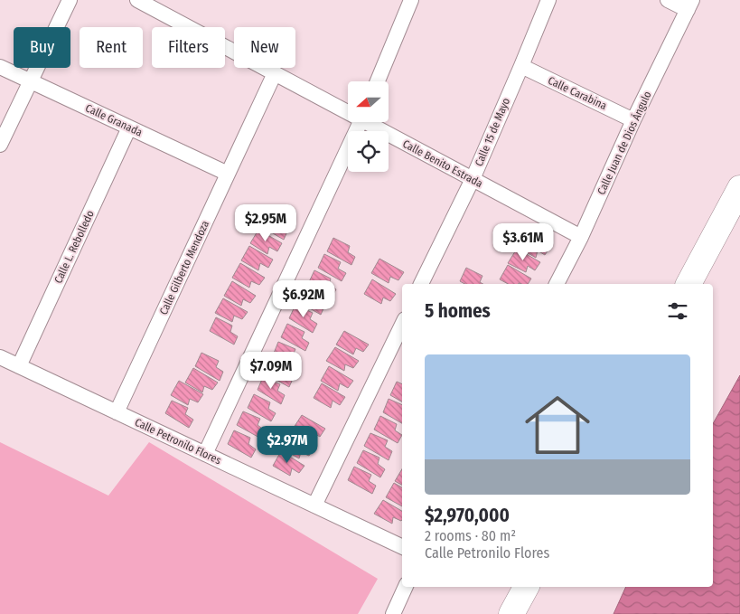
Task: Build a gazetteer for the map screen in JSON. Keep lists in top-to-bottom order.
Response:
{
  "streets": {
    "street": [
      "Calle Carabina",
      "Calle Granada",
      "Calle 15 de Mayo",
      "Calle Juan de Dios Ángulo",
      "Calle Benito Estrada",
      "Calle L. Rebolledo",
      "Calle Gilberto Mendoza",
      "Calle Petronilo Flores"
    ]
  },
  "crossings": [
    ["Calle Carabina", "Calle 15 de Mayo"],
    ["Calle Carabina", "Calle Juan de Dios Ángulo"],
    ["Calle Granada", "Calle L. Rebolledo"],
    ["Calle Granada", "Calle Gilberto Mendoza"],
    ["Calle 15 de Mayo", "Calle Benito Estrada"],
    ["Calle Juan de Dios Ángulo", "Calle Benito Estrada"],
    ["Calle Benito Estrada", "Calle Gilberto Mendoza"],
    ["Calle L. Rebolledo", "Calle Petronilo Flores"],
    ["Calle Gilberto Mendoza", "Calle Petronilo Flores"]
  ],
  "north": "left",
  "page": {
    "chip": [
      "Buy",
      "Rent",
      "Filters",
      "New"
    ],
    "price": [
      "$2.95M",
      "$3.61M",
      "$6.92M",
      "$7.09M",
      "$2.97M"
    ],
    "heading": "5 homes",
    "list": [
      {
        "name": "$2,970,000",
        "note": "2 rooms · 80 m² · Calle Petronilo Flores"
      }
    ]
  }
}
